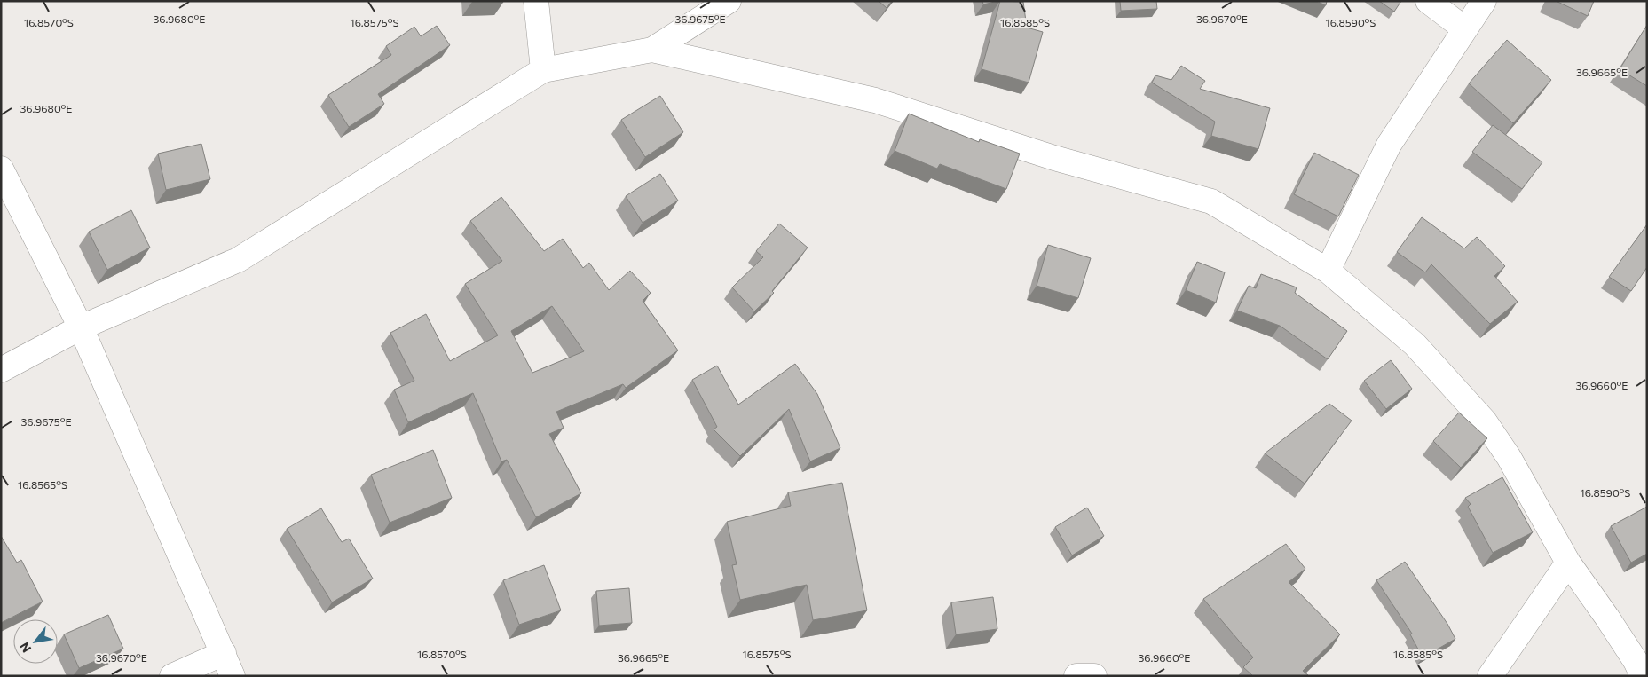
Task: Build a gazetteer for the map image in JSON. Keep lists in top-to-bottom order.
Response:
{
  "north": "bottom left",
  "coordinates": [
    "36.9675°E",
    "36.9680°E",
    "36.9670°E",
    "16.8585°S",
    "16.8570°S",
    "16.8575°S",
    "16.8590°S",
    "36.9665°E",
    "36.9660°E",
    "16.8565°S"
  ]
}
